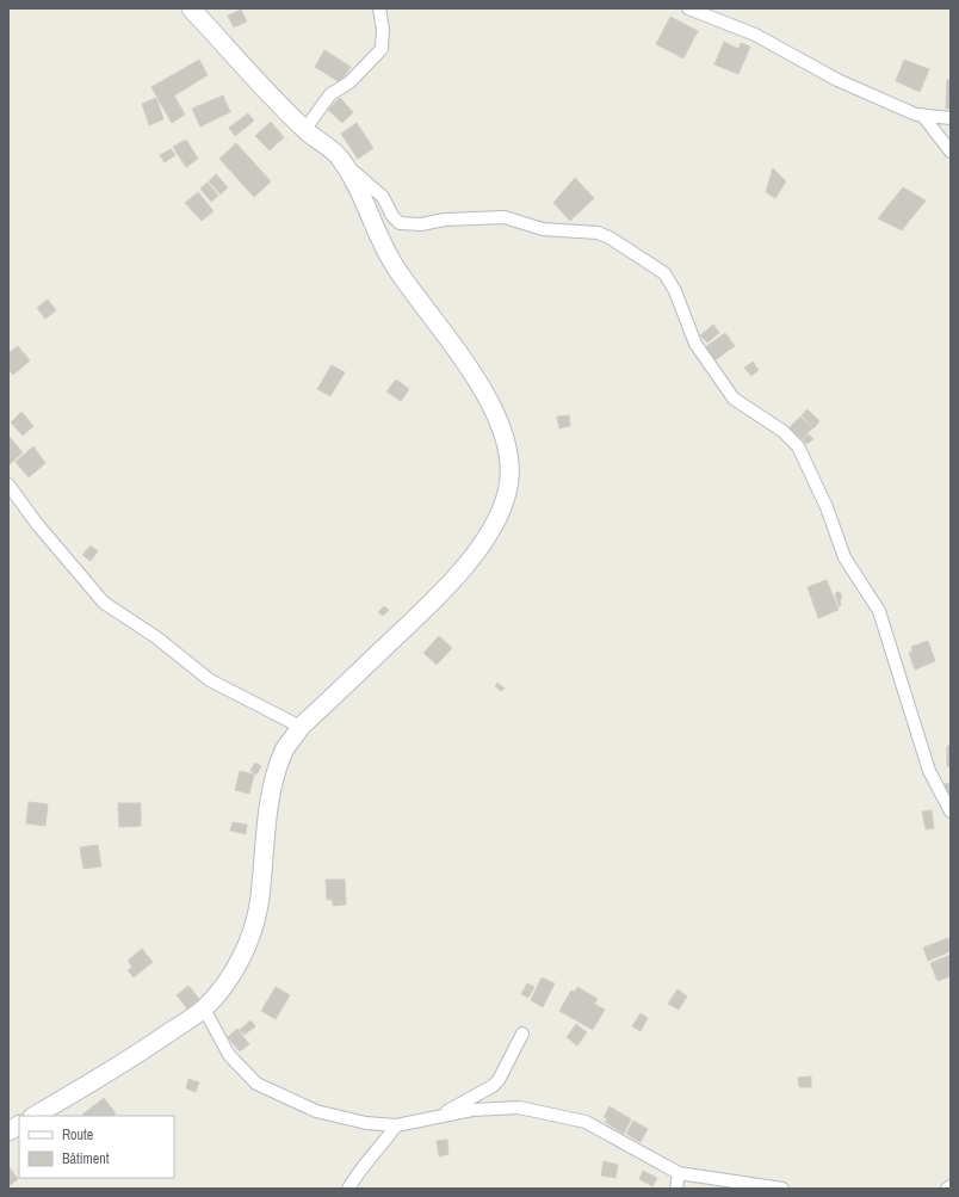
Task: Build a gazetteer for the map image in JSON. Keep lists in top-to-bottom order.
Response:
{
  "legend": ["Route", "Bâtiment"]
}
